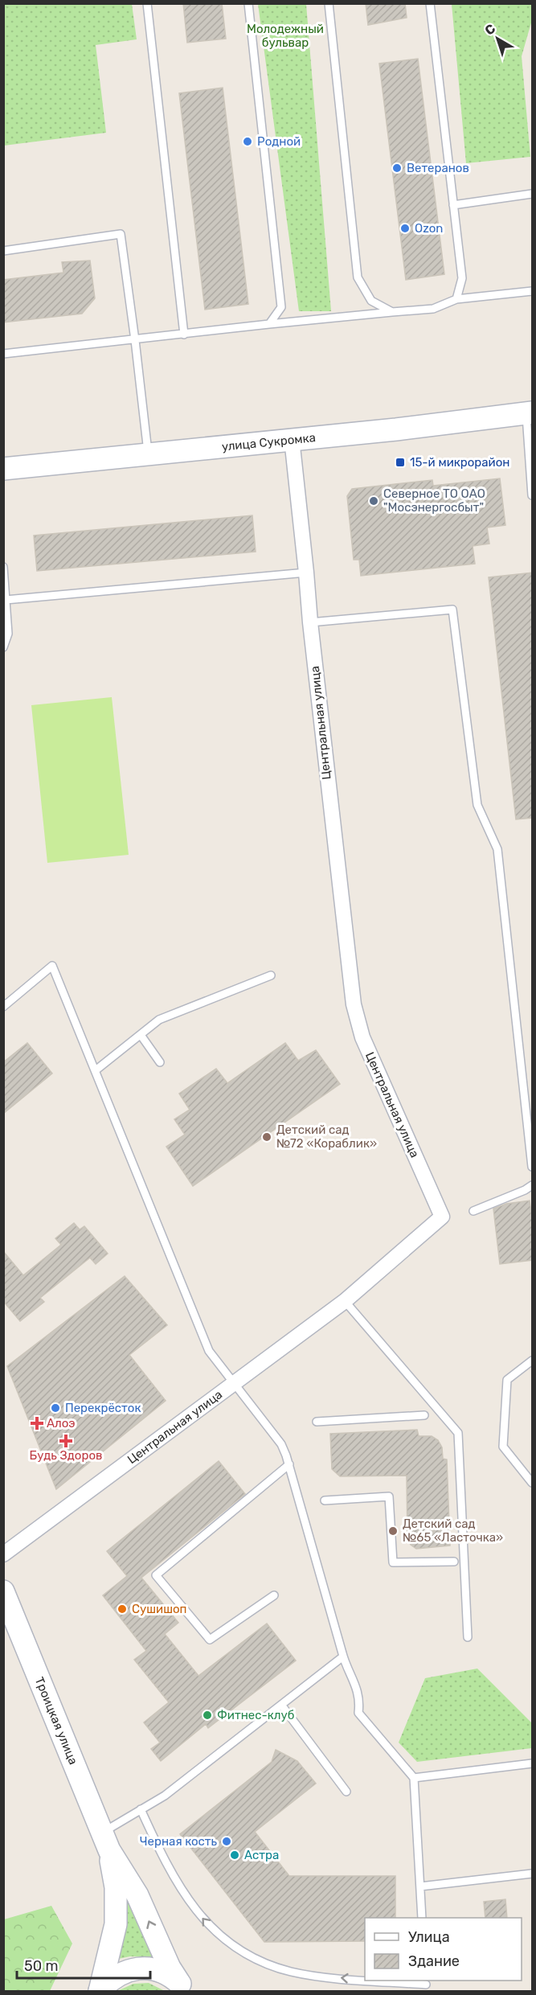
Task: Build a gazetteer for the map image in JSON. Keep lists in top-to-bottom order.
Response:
{
  "streets": {
    "street": ["улица Сукромка", "Центральная улица", "Троицкая улица"]
  },
  "crossings": [
    ["улица Сукромка", "Центральная улица"]
  ],
  "parks": ["Молодежный бульвар"],
  "places": {
    "other": [
      "Родной",
      "Ветеранов",
      "Ozon",
      "Северное ТО ОАО \"Мосэнергосбыт\"",
      "Детский сад №72 «Кораблик»",
      "Перекрёсток",
      "Детский сад №65 «Ласточка»",
      "Сушишоп",
      "Фитнес-клуб",
      "Черная кость",
      "Астра"
    ],
    "transit": ["15-й микрорайон"],
    "health": ["Алоэ", "Будь Здоров"]
  },
  "legend": ["Улица", "Здание"],
  "scale_bar": "50 m",
  "north": "top left"
}
